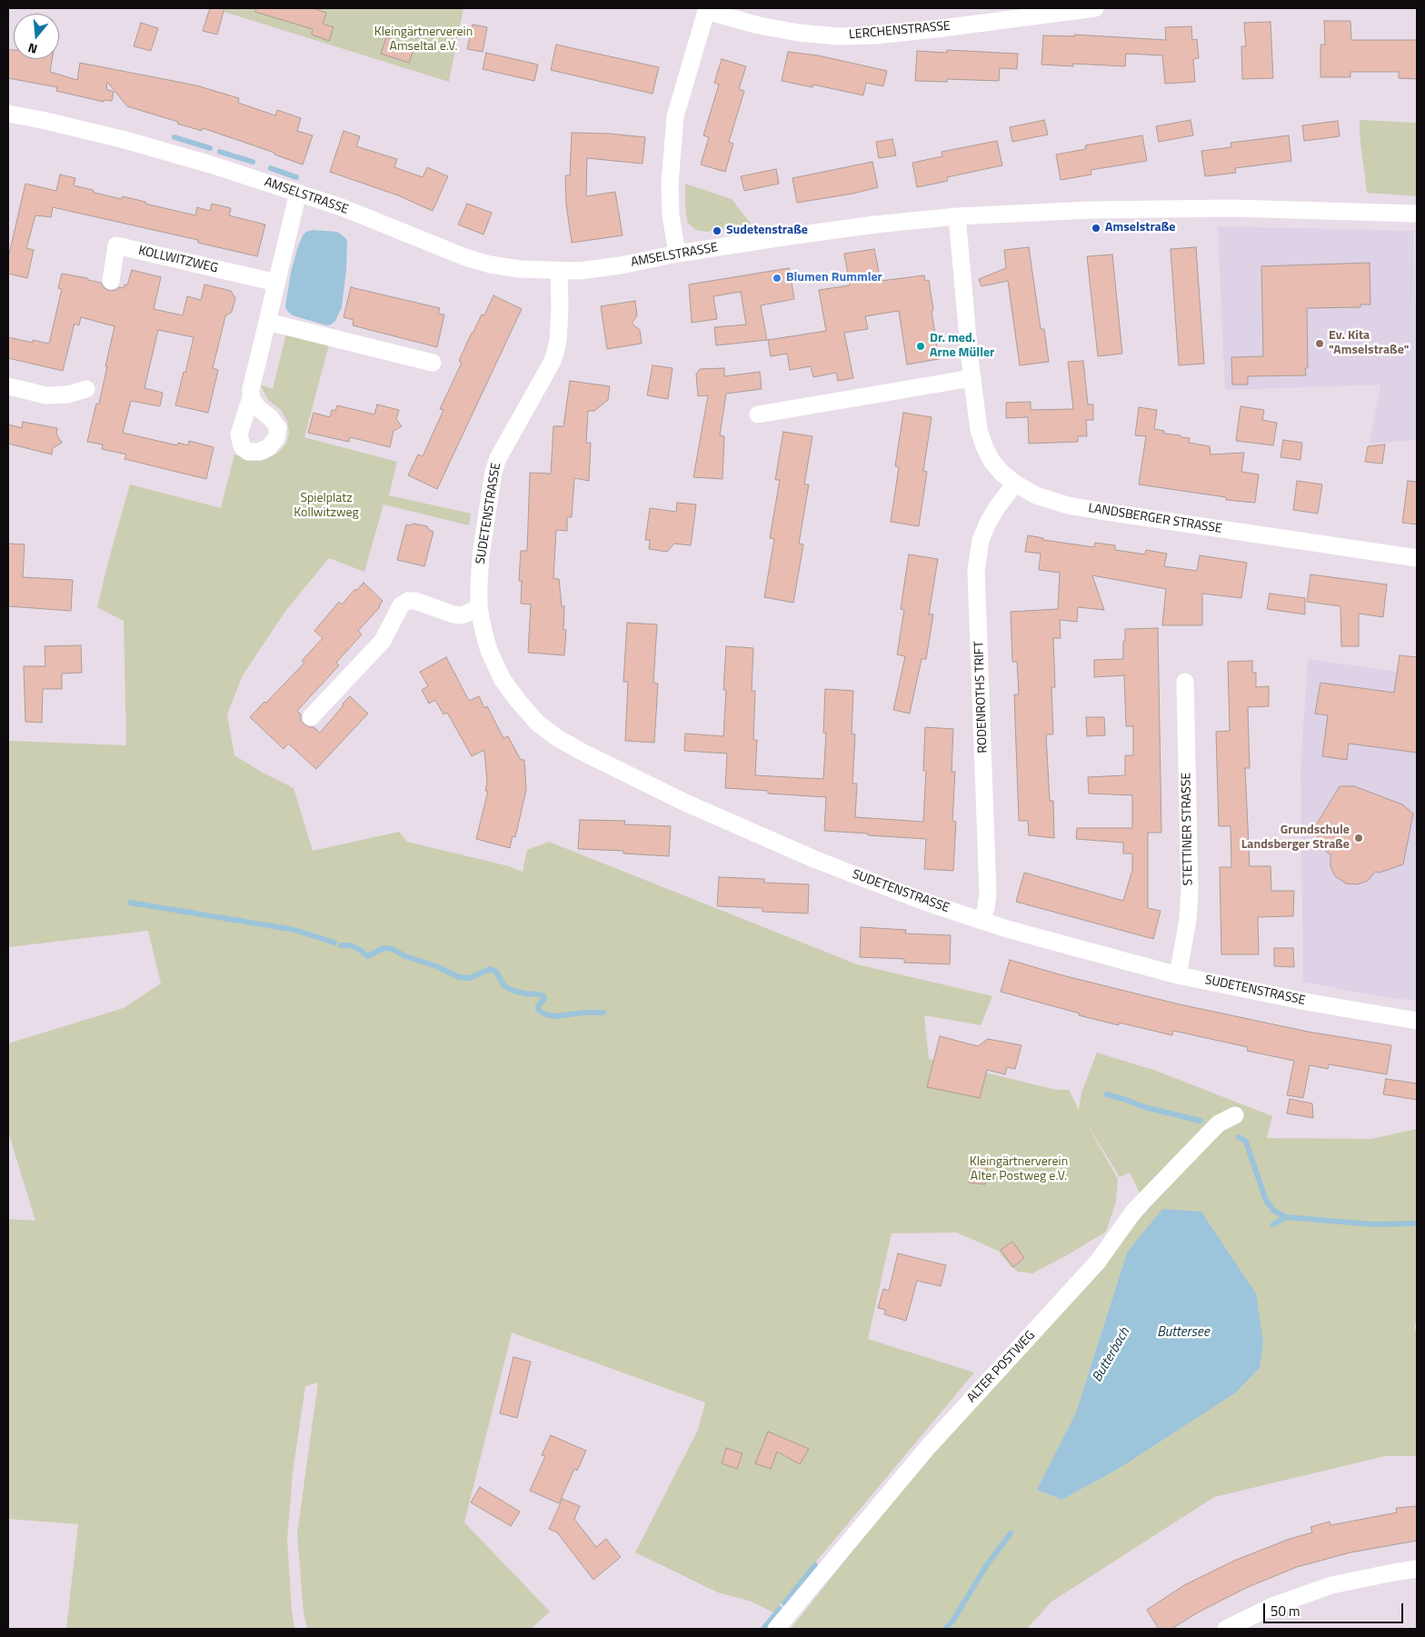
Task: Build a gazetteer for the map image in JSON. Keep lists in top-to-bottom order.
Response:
{
  "streets": {
    "street": [
      "LERCHENSTRASSE",
      "AMSELSTRASSE",
      "KOLLWITZWEG",
      "SUDETENSTRASSE",
      "LANDSBERGER STRASSE",
      "RODENROTHS TRIFT",
      "STETTINER STRASSE",
      "ALTER POSTWEG"
    ]
  },
  "crossings": [
    ["AMSELSTRASSE", "SUDETENSTRASSE"],
    ["AMSELSTRASSE", "LANDSBERGER STRASSE"],
    ["SUDETENSTRASSE", "RODENROTHS TRIFT"],
    ["SUDETENSTRASSE", "STETTINER STRASSE"],
    ["LANDSBERGER STRASSE", "RODENROTHS TRIFT"]
  ],
  "water": ["Buttersee", "Butterbach"],
  "parks": ["Kleingärtnerverein Amseltal e.V.", "Spielplatz Kollwitzweg", "Kleingärtnerverein Alter Postweg e.V."],
  "places": [
    "Amselstraße",
    "Sudetenstraße",
    "Blumen Rummler",
    "Ev. Kita \"Amselstraße\"",
    "Dr. med. Arne Müller",
    "Grundschule Landsberger Straße"
  ],
  "scale_bar": "50 m",
  "north": "bottom"
}
